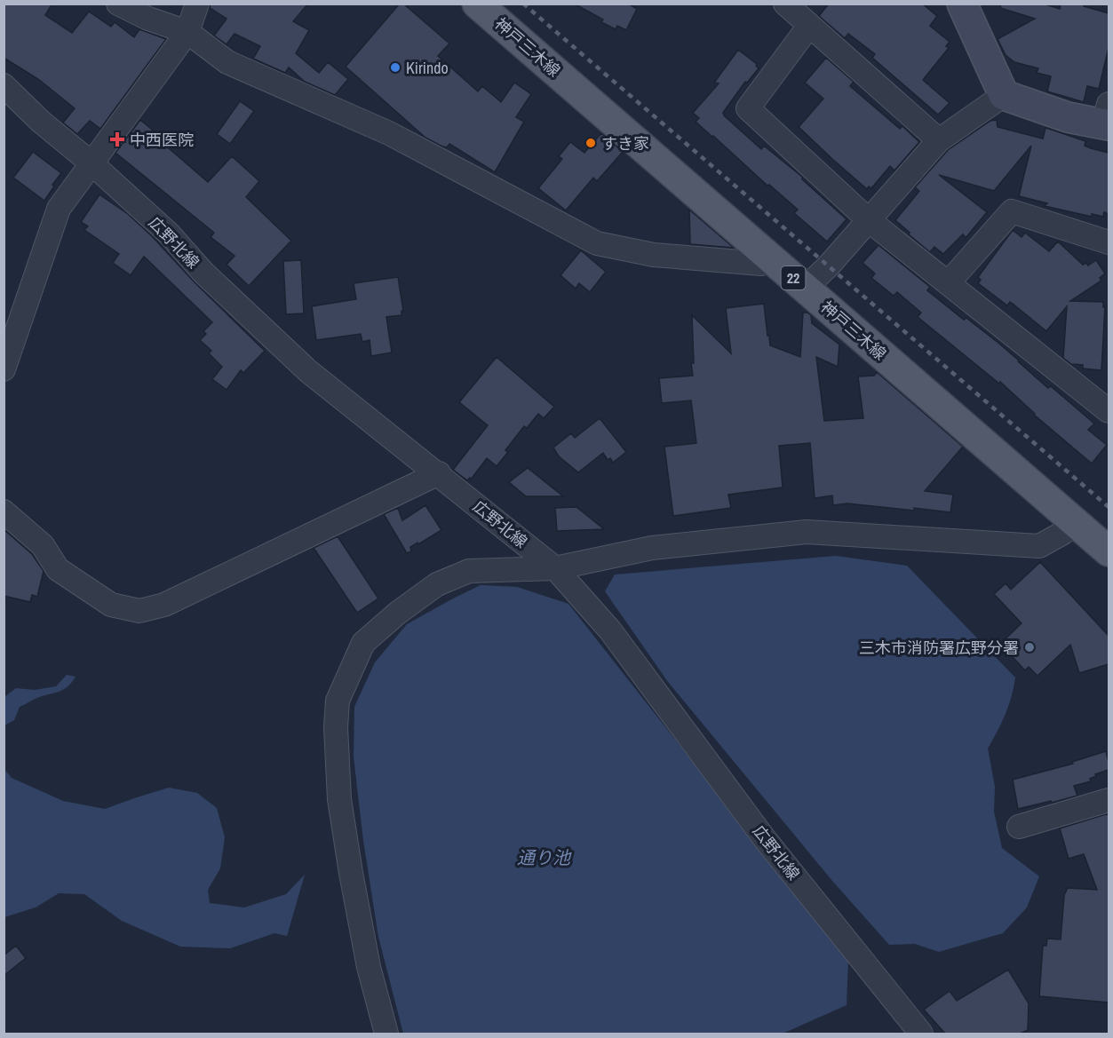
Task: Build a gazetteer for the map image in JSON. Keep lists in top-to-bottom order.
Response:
{
  "streets": {
    "main road": ["神戸三木線", "22"],
    "street": ["広野北線"]
  },
  "water": ["通り池"],
  "places": {
    "other": ["Kirindo", "すき家", "三木市消防署広野分署"],
    "health": ["中西医院"]
  }
}
